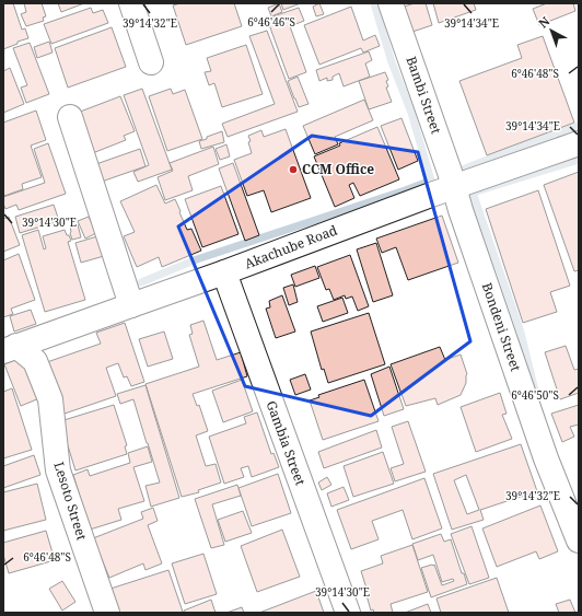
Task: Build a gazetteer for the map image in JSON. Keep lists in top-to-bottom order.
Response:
{
  "streets": {
    "street": [
      "Bambi Street",
      "Akachube Road",
      "Bondeni Street",
      "Gambia Street",
      "Lesoto Street"
    ]
  },
  "crossings": [
    ["Bambi Street", "Akachube Road"],
    ["Bambi Street", "Bondeni Street"],
    ["Akachube Road", "Bondeni Street"],
    ["Akachube Road", "Gambia Street"],
    ["Akachube Road", "Lesoto Street"]
  ],
  "places": ["CCM Office"],
  "north": "top left",
  "coordinates": [
    "6°46'46\"S",
    "39°14'34\"E",
    "39°14'32\"E",
    "6°46'48\"S",
    "39°14'30\"E",
    "6°46'50\"S"
  ]
}
